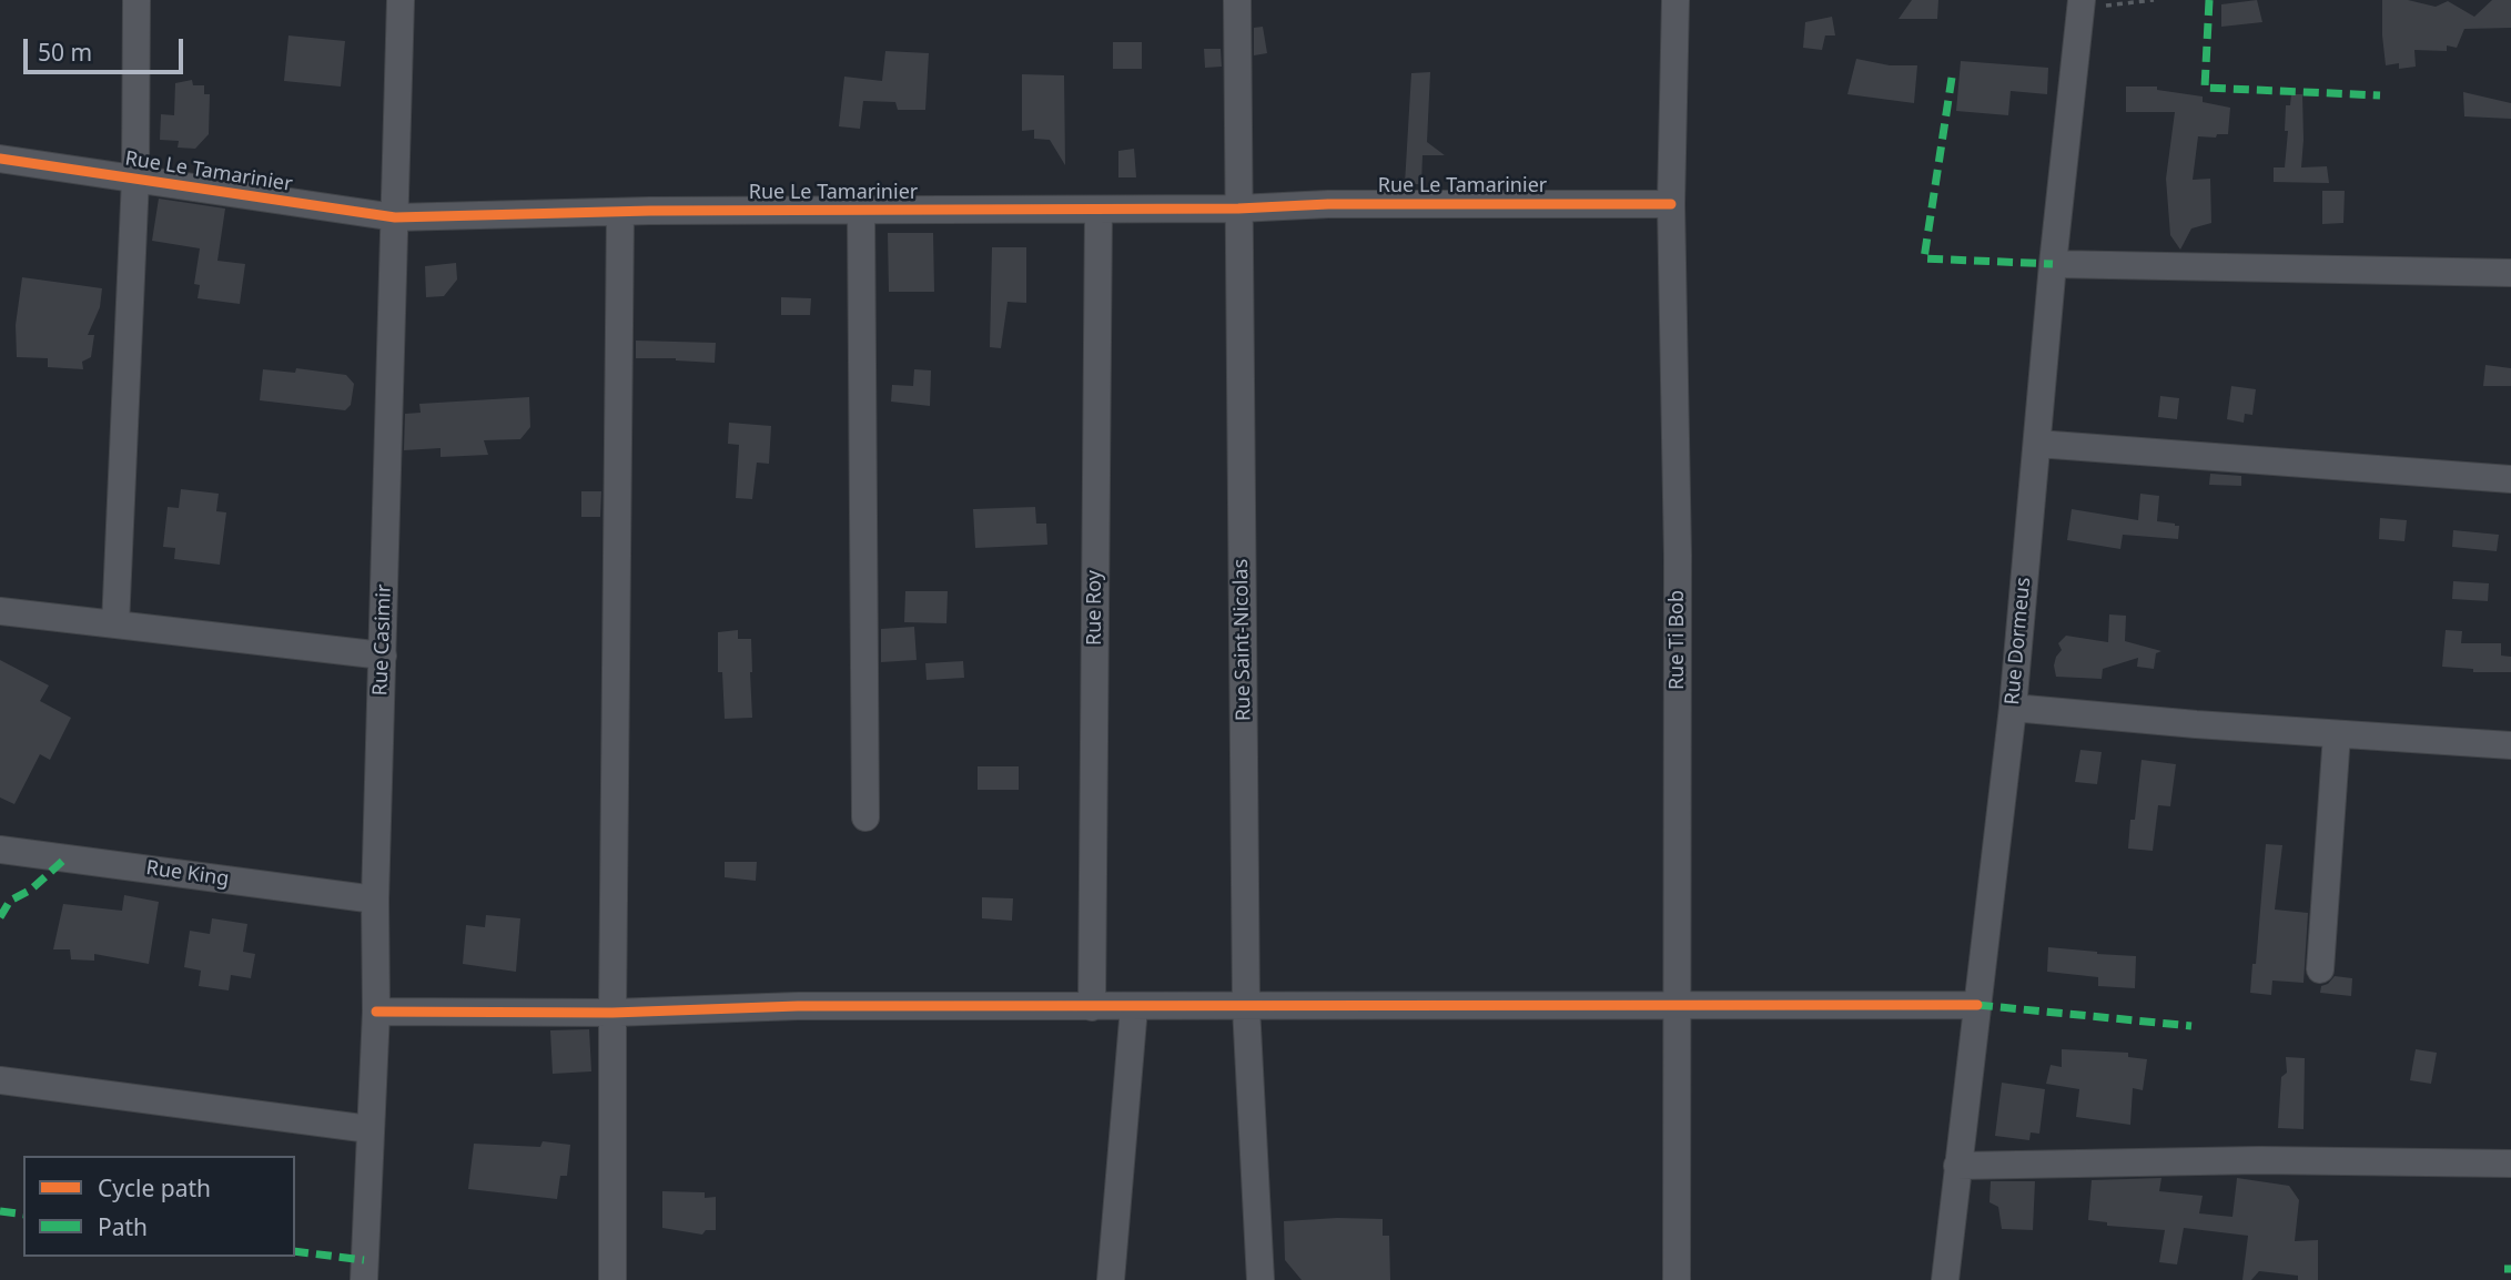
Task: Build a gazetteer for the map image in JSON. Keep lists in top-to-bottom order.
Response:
{
  "streets": {
    "street": [
      "Rue Le Tamarinier",
      "Rue Roy",
      "Rue Casimir",
      "Rue Saint-Nicolas",
      "Rue Ti Bob",
      "Rue Dormeus",
      "Rue King"
    ]
  },
  "crossings": [
    ["Rue Le Tamarinier", "Rue Roy"],
    ["Rue Le Tamarinier", "Rue Casimir"],
    ["Rue Le Tamarinier", "Rue Saint-Nicolas"],
    ["Rue Le Tamarinier", "Rue Ti Bob"],
    ["Rue Casimir", "Rue King"]
  ],
  "legend": ["Cycle path", "Path"],
  "scale_bar": "50 m"
}
